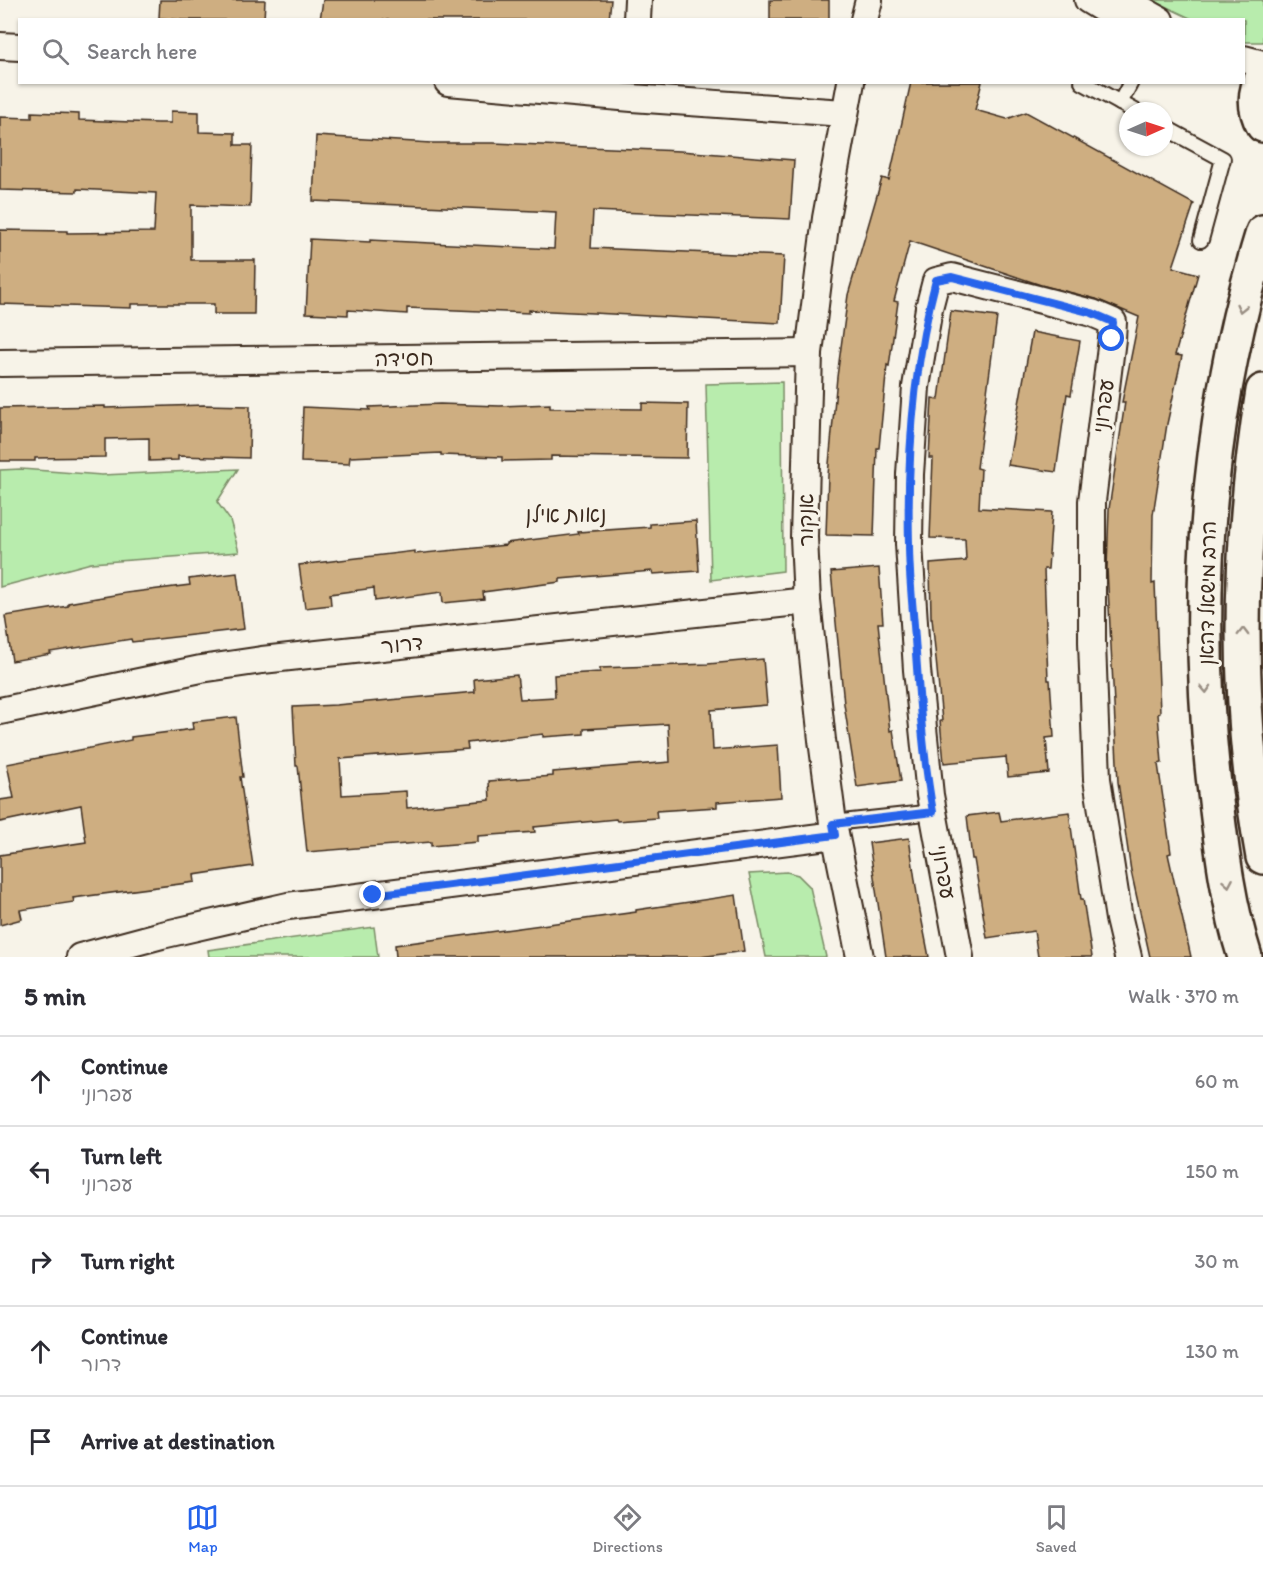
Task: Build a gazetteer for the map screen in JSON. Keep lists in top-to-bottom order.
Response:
{
  "streets": {
    "street": [
      "חסידה",
      "עפרוני",
      "אנקור",
      "הרב מישאל דהאן",
      "דרור"
    ]
  },
  "crossings": [
    ["חסידה", "אנקור"],
    ["אנקור", "דרור"]
  ],
  "districts": ["נאות אילן"],
  "north": "right",
  "page": {
    "search": "Search here",
    "heading": ["5 min", "Walk · 370 m"],
    "list": [
      ["Continue", "עפרוני", "60 m"],
      ["Turn left", "עפרוני", "150 m"],
      ["Turn right", "30 m"],
      ["Continue", "דרור", "130 m"],
      "Arrive at destination"
    ],
    "nav": ["Map", "Directions", "Saved"]
  }
}
